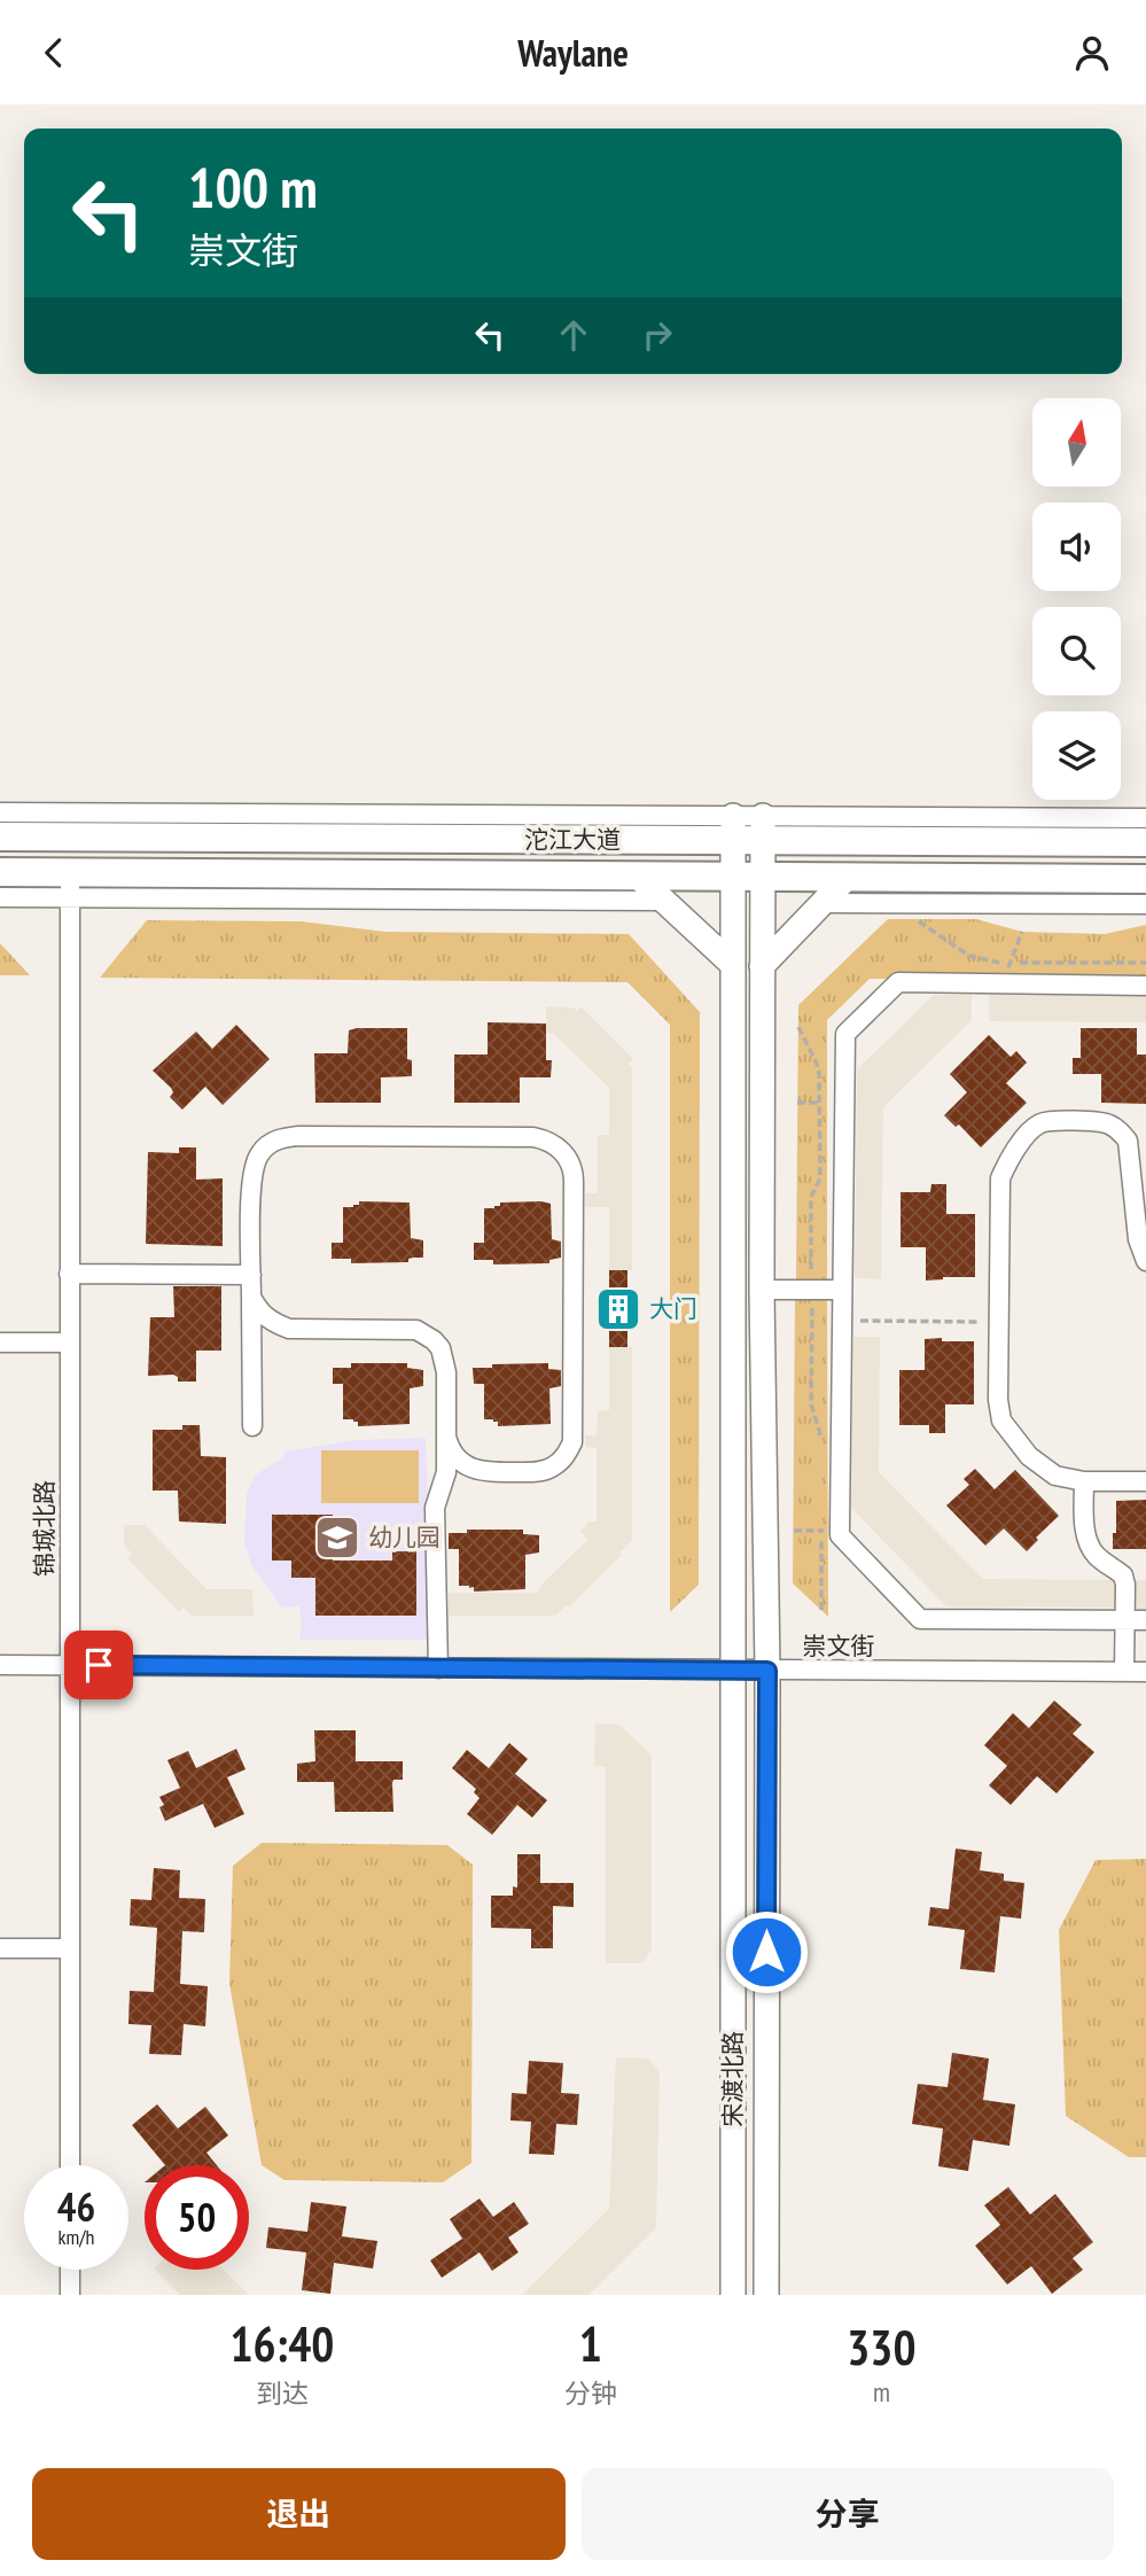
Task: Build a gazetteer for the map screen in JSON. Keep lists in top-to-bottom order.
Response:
{
  "streets": {
    "highway": ["沱江大道"],
    "main road": ["宋渡北路"],
    "street": ["锦城北路", "崇文街"]
  },
  "crossings": [
    ["沱江大道", "锦城北路"],
    ["沱江大道", "宋渡北路"],
    ["锦城北路", "崇文街"],
    ["崇文街", "宋渡北路"]
  ],
  "places": {
    "building": ["大门"],
    "school or university": ["幼儿园"]
  },
  "north": "top",
  "page": {
    "header": "Waylane",
    "turn": ["100 m", "崇文街"],
    "speed": "46 km/h",
    "limit": "50",
    "eta": [
      "16:40",
      "到达",
      "1",
      "分钟",
      "330",
      "m"
    ],
    "buttons": ["退出", "分享"]
  }
}
